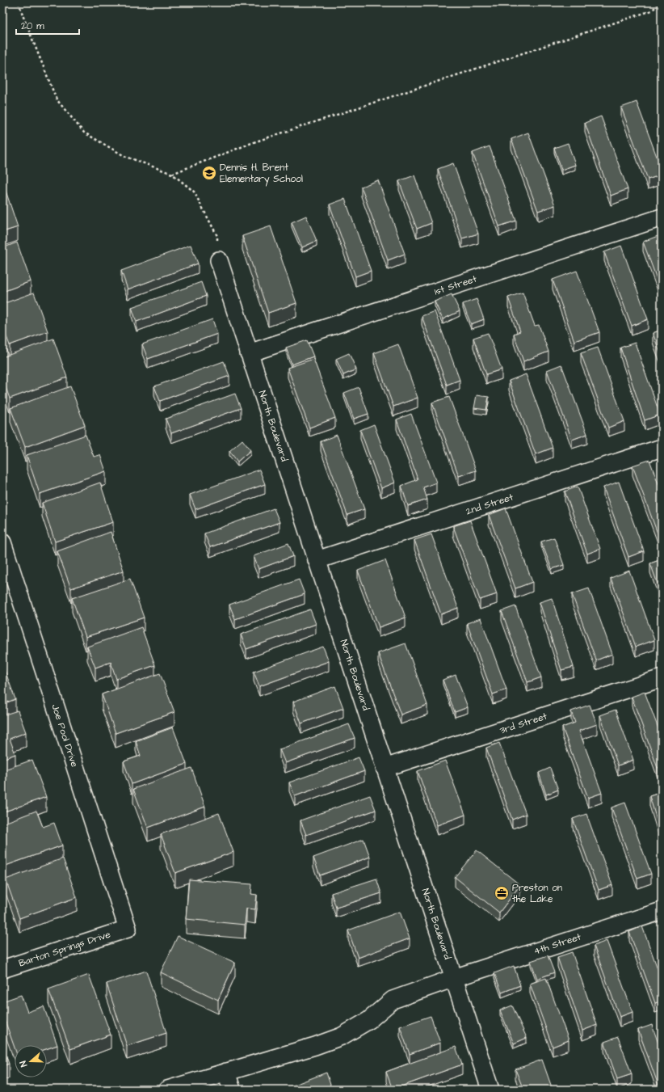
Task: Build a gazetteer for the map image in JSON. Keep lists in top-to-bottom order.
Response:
{
  "streets": {
    "street": [
      "1st Street",
      "North Boulevard",
      "2nd Street",
      "3rd Street",
      "Joe Pool Drive",
      "4th Street",
      "Barton Springs Drive"
    ]
  },
  "crossings": [
    ["1st Street", "North Boulevard"],
    ["North Boulevard", "2nd Street"],
    ["North Boulevard", "3rd Street"],
    ["North Boulevard", "4th Street"],
    ["Joe Pool Drive", "Barton Springs Drive"]
  ],
  "places": {
    "school or university": ["Dennis H. Brent Elementary School"],
    "office": ["Preston on the Lake"]
  },
  "scale_bar": "20 m",
  "north": "left"
}
